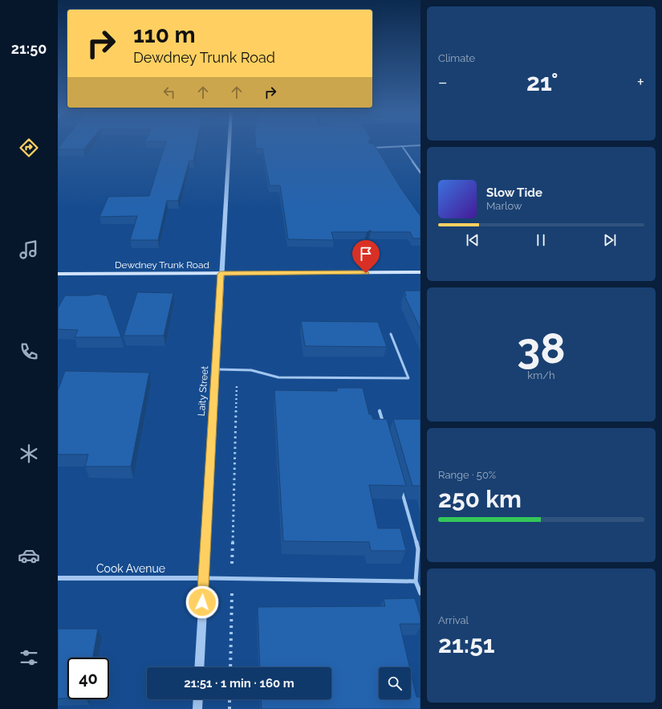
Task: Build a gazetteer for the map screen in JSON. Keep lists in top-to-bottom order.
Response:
{
  "streets": {
    "main road": ["Dewdney Trunk Road"],
    "street": ["Laity Street", "Cook Avenue"]
  },
  "crossings": [
    ["Dewdney Trunk Road", "Laity Street"],
    ["Laity Street", "Cook Avenue"]
  ],
  "page": {
    "tabs": "21:50",
    "tile": [
      "Climate",
      ["38", "km/h"],
      ["Range · 50%", "250 km"],
      ["Arrival", "21:51"]
    ],
    "turn": ["110 m", "Dewdney Trunk Road"],
    "heat": ["−", "21°", "+"],
    "song": ["Slow Tide", "Marlow"],
    "limit": "40",
    "trip": "21:51 · 1 min · 160 m"
  }
}
